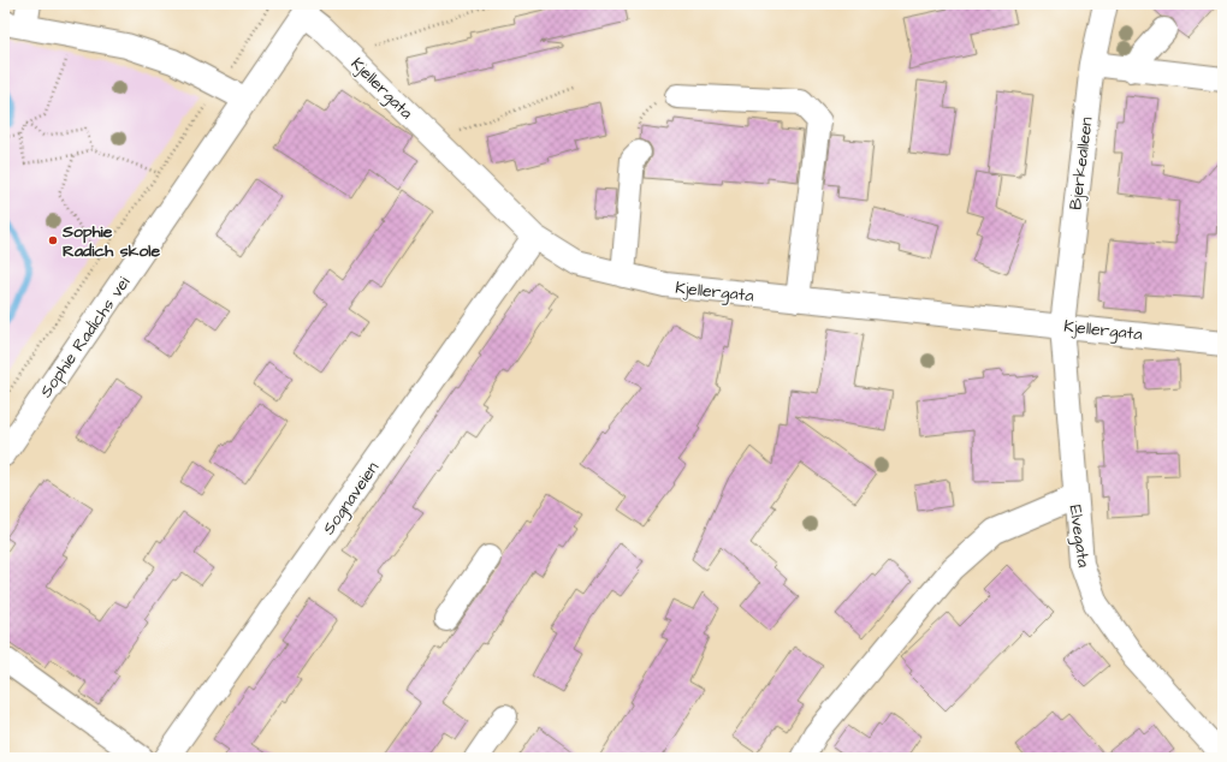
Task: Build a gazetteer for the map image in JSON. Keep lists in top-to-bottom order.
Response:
{
  "streets": {
    "street": [
      "Kjellergata",
      "Bjerkealleen",
      "Sophie Radichs vei",
      "Sognaveien",
      "Elvegata"
    ]
  },
  "crossings": [
    ["Kjellergata", "Bjerkealleen"],
    ["Kjellergata", "Sophie Radichs vei"],
    ["Kjellergata", "Sognaveien"],
    ["Kjellergata", "Elvegata"],
    ["Bjerkealleen", "Elvegata"]
  ],
  "places": ["Sophie Radich skole"]
}
